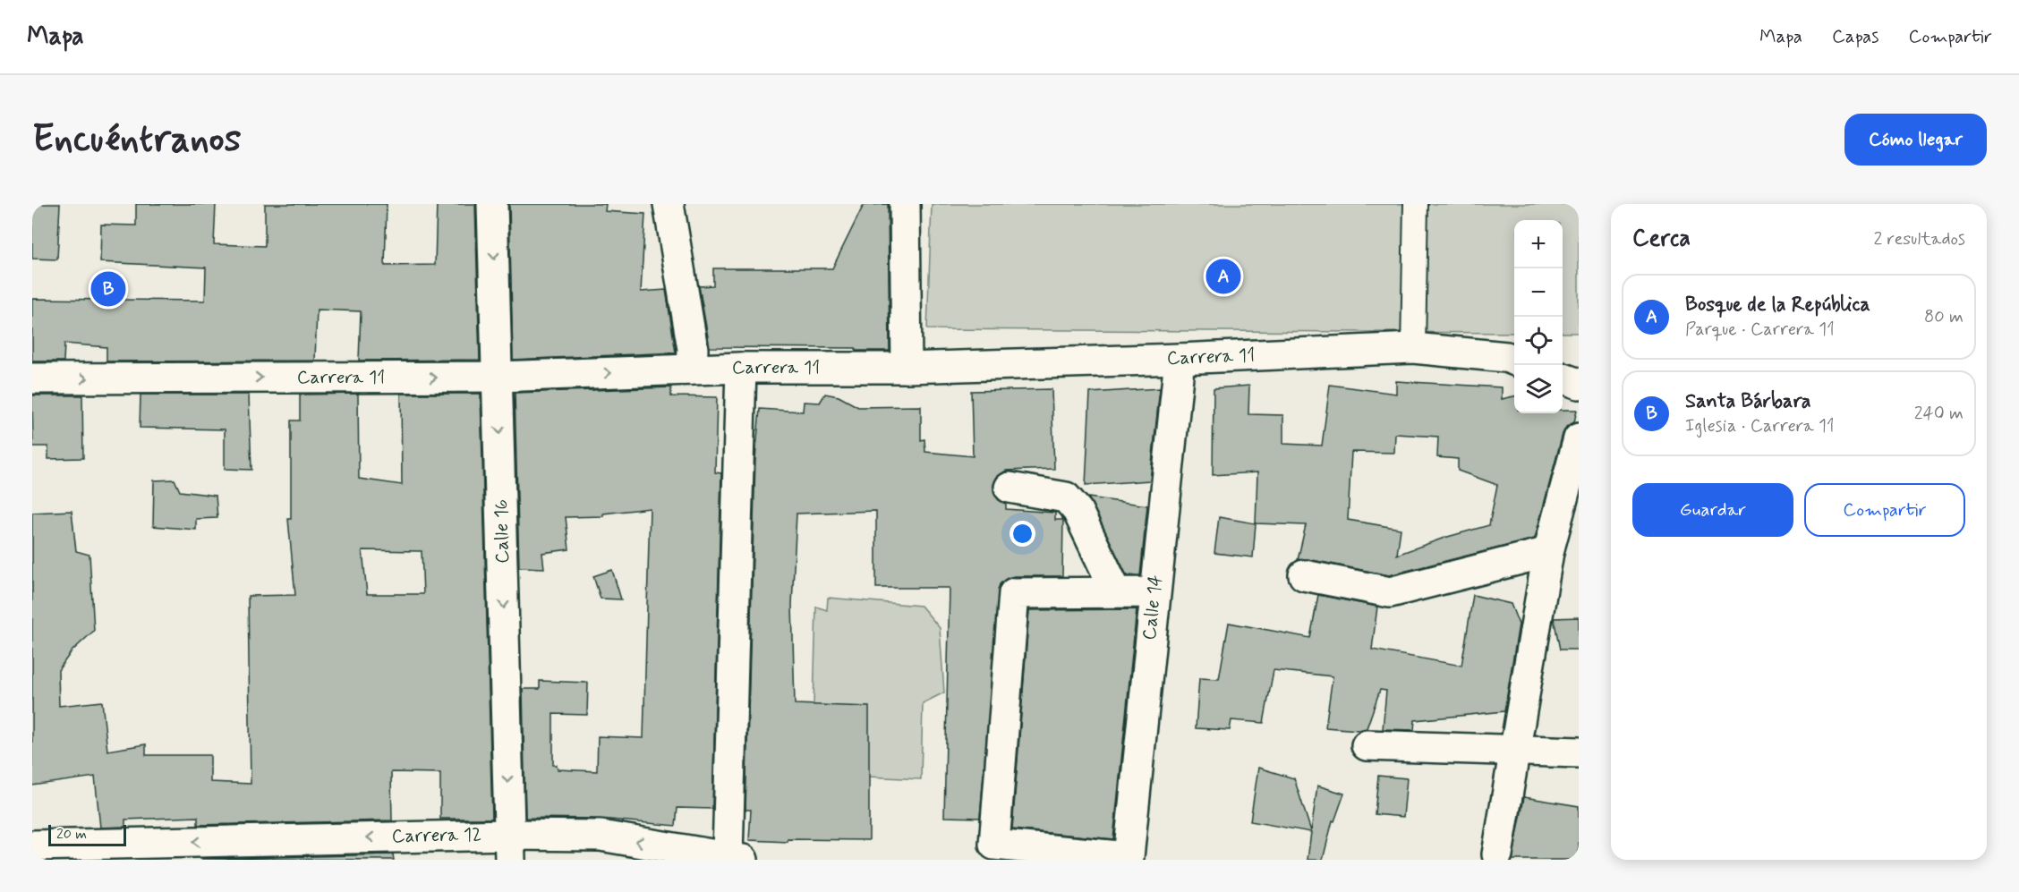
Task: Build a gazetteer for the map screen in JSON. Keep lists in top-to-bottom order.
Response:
{
  "streets": {
    "street": [
      "Carrera 11",
      "Calle 16",
      "Calle 14",
      "Carrera 12"
    ]
  },
  "crossings": [
    ["Carrera 11", "Calle 16"],
    ["Carrera 11", "Calle 14"],
    ["Calle 16", "Carrera 12"]
  ],
  "one_way": ["Carrera 11", "Carrera 12"],
  "scale_bar": "20 m",
  "page": {
    "header": "Mapa",
    "nav": ["Mapa", "Capas", "Compartir"],
    "buttons": [
      "Cómo llegar",
      ["Guardar", "Compartir"]
    ],
    "title": "Encuéntranos",
    "heading": ["Cerca", "2 resultados"],
    "map_buttons": ["+", "−"],
    "pins": ["A", "B"],
    "list": [
      {
        "mark": "A",
        "name": "Bosque de la República",
        "note": "Parque · Carrera 11",
        "value": "80 m"
      },
      {
        "mark": "B",
        "name": "Santa Bárbara",
        "note": "Iglesia · Carrera 11",
        "value": "240 m"
      }
    ],
    "scale": "20 m"
  }
}
